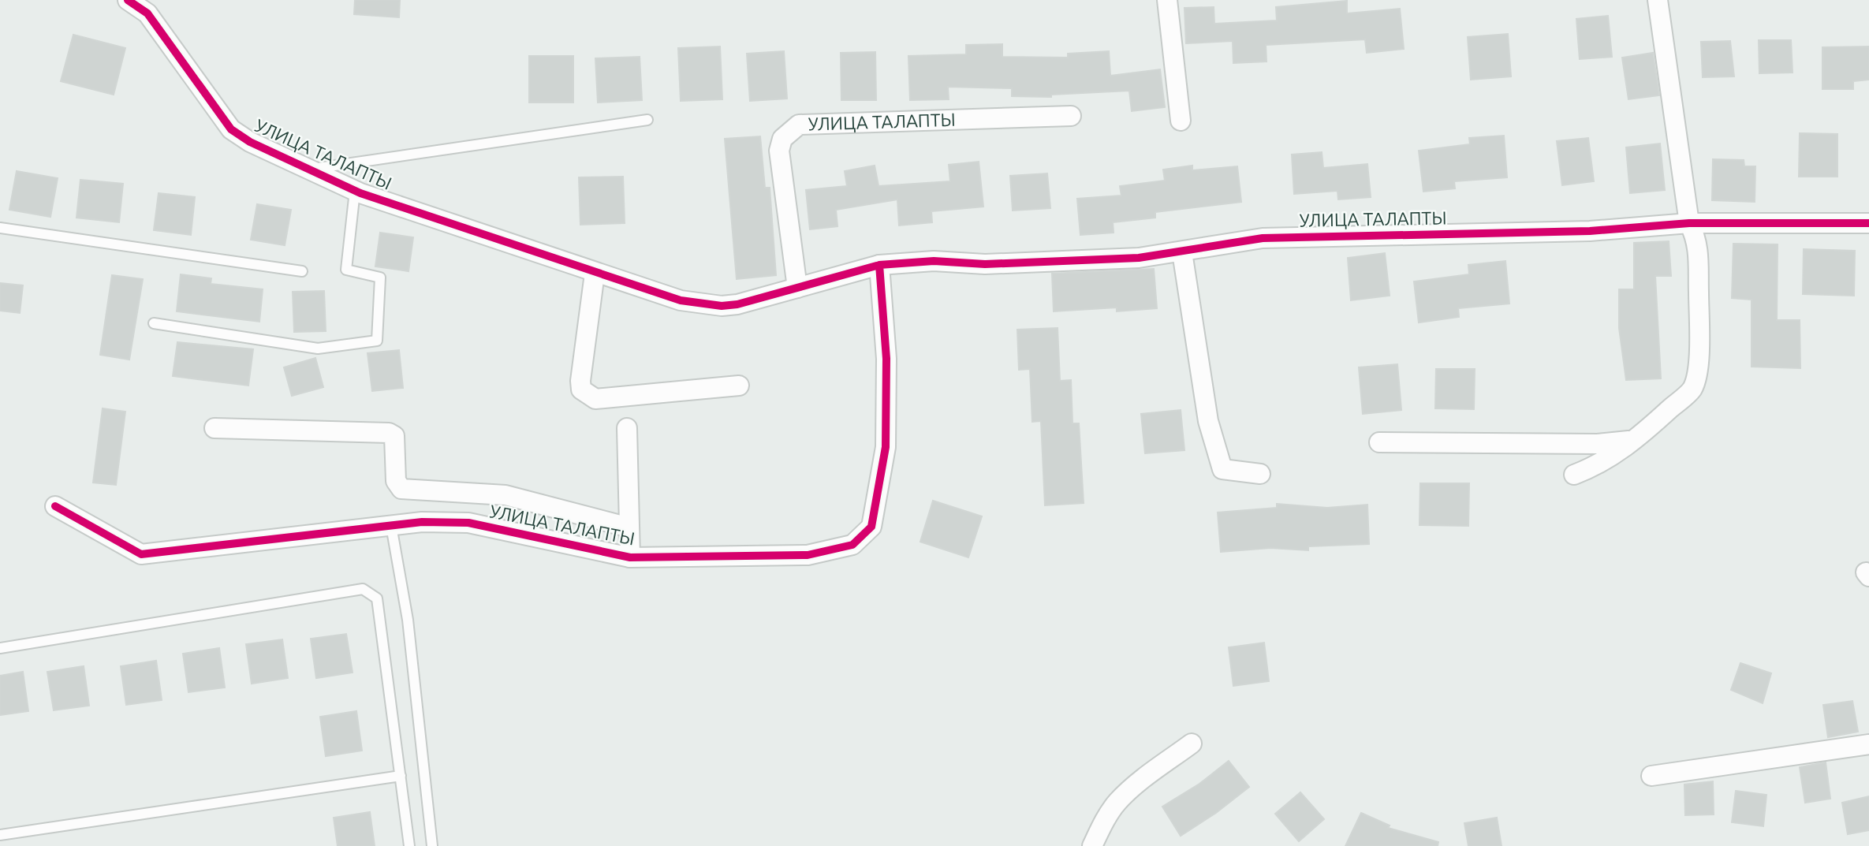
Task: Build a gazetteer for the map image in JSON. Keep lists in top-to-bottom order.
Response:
{
  "streets": {
    "street": ["УЛИЦА ТАЛАПТЫ"]
  }
}
